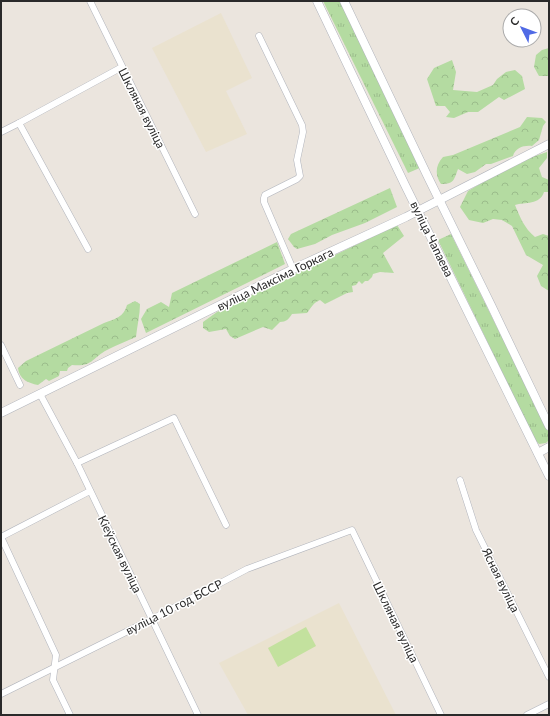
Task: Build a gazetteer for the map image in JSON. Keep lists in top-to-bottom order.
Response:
{
  "streets": {
    "main road": ["вуліца Чапаева", "вуліца Максіма Горкага"],
    "street": [
      "Шкляная вуліца",
      "Кіеўская вуліца",
      "Ясная вуліца",
      "вуліца 10 год БССР"
    ]
  },
  "crossings": [
    ["Шкляная вуліца", "вуліца 10 год БССР"],
    ["вуліца Чапаева", "вуліца Максіма Горкага"],
    ["вуліца Максіма Горкага", "Кіеўская вуліца"],
    ["Кіеўская вуліца", "вуліца 10 год БССР"]
  ],
  "north": "top left"
}
